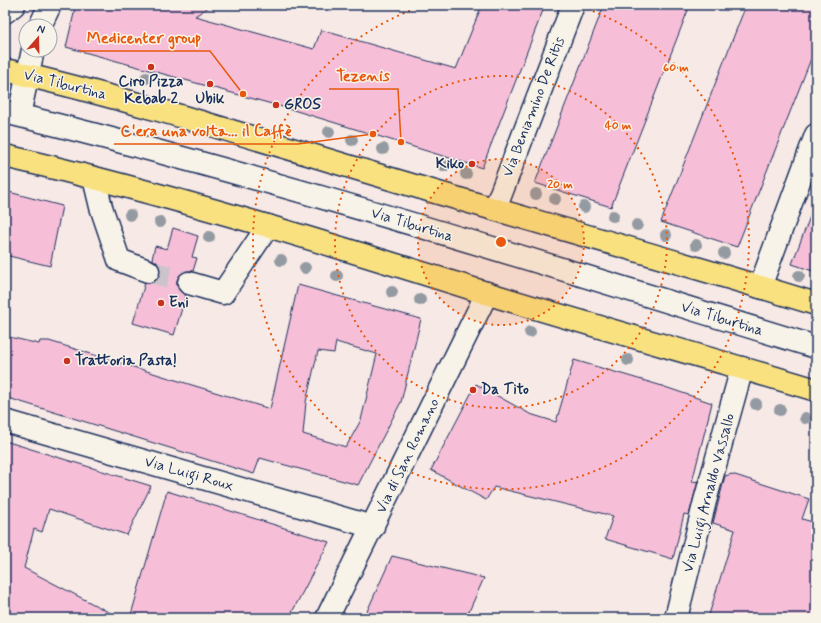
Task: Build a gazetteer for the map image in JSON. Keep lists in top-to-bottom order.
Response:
{
  "streets": {
    "main road": ["Via Tiburtina"],
    "street": [
      "Via Beniamino De Ritis",
      "Via di San Romano",
      "Via Luigi Roux",
      "Via Luigi Arnaldo Vassallo"
    ]
  },
  "crossings": [
    ["Via Tiburtina", "Via Beniamino De Ritis"],
    ["Via di San Romano", "Via Luigi Roux"]
  ],
  "places": [
    "Ciro Pizza Kebab 2",
    "Ubik",
    "Medicenter group",
    "GROS",
    "C'era una volta... il Caffè",
    "Tezenis",
    "Kiko",
    "Eni",
    "Trattoria Pasta!",
    "Da Tito"
  ],
  "north": "top",
  "rings": ["60 m", "40 m", "20 m"]
}
